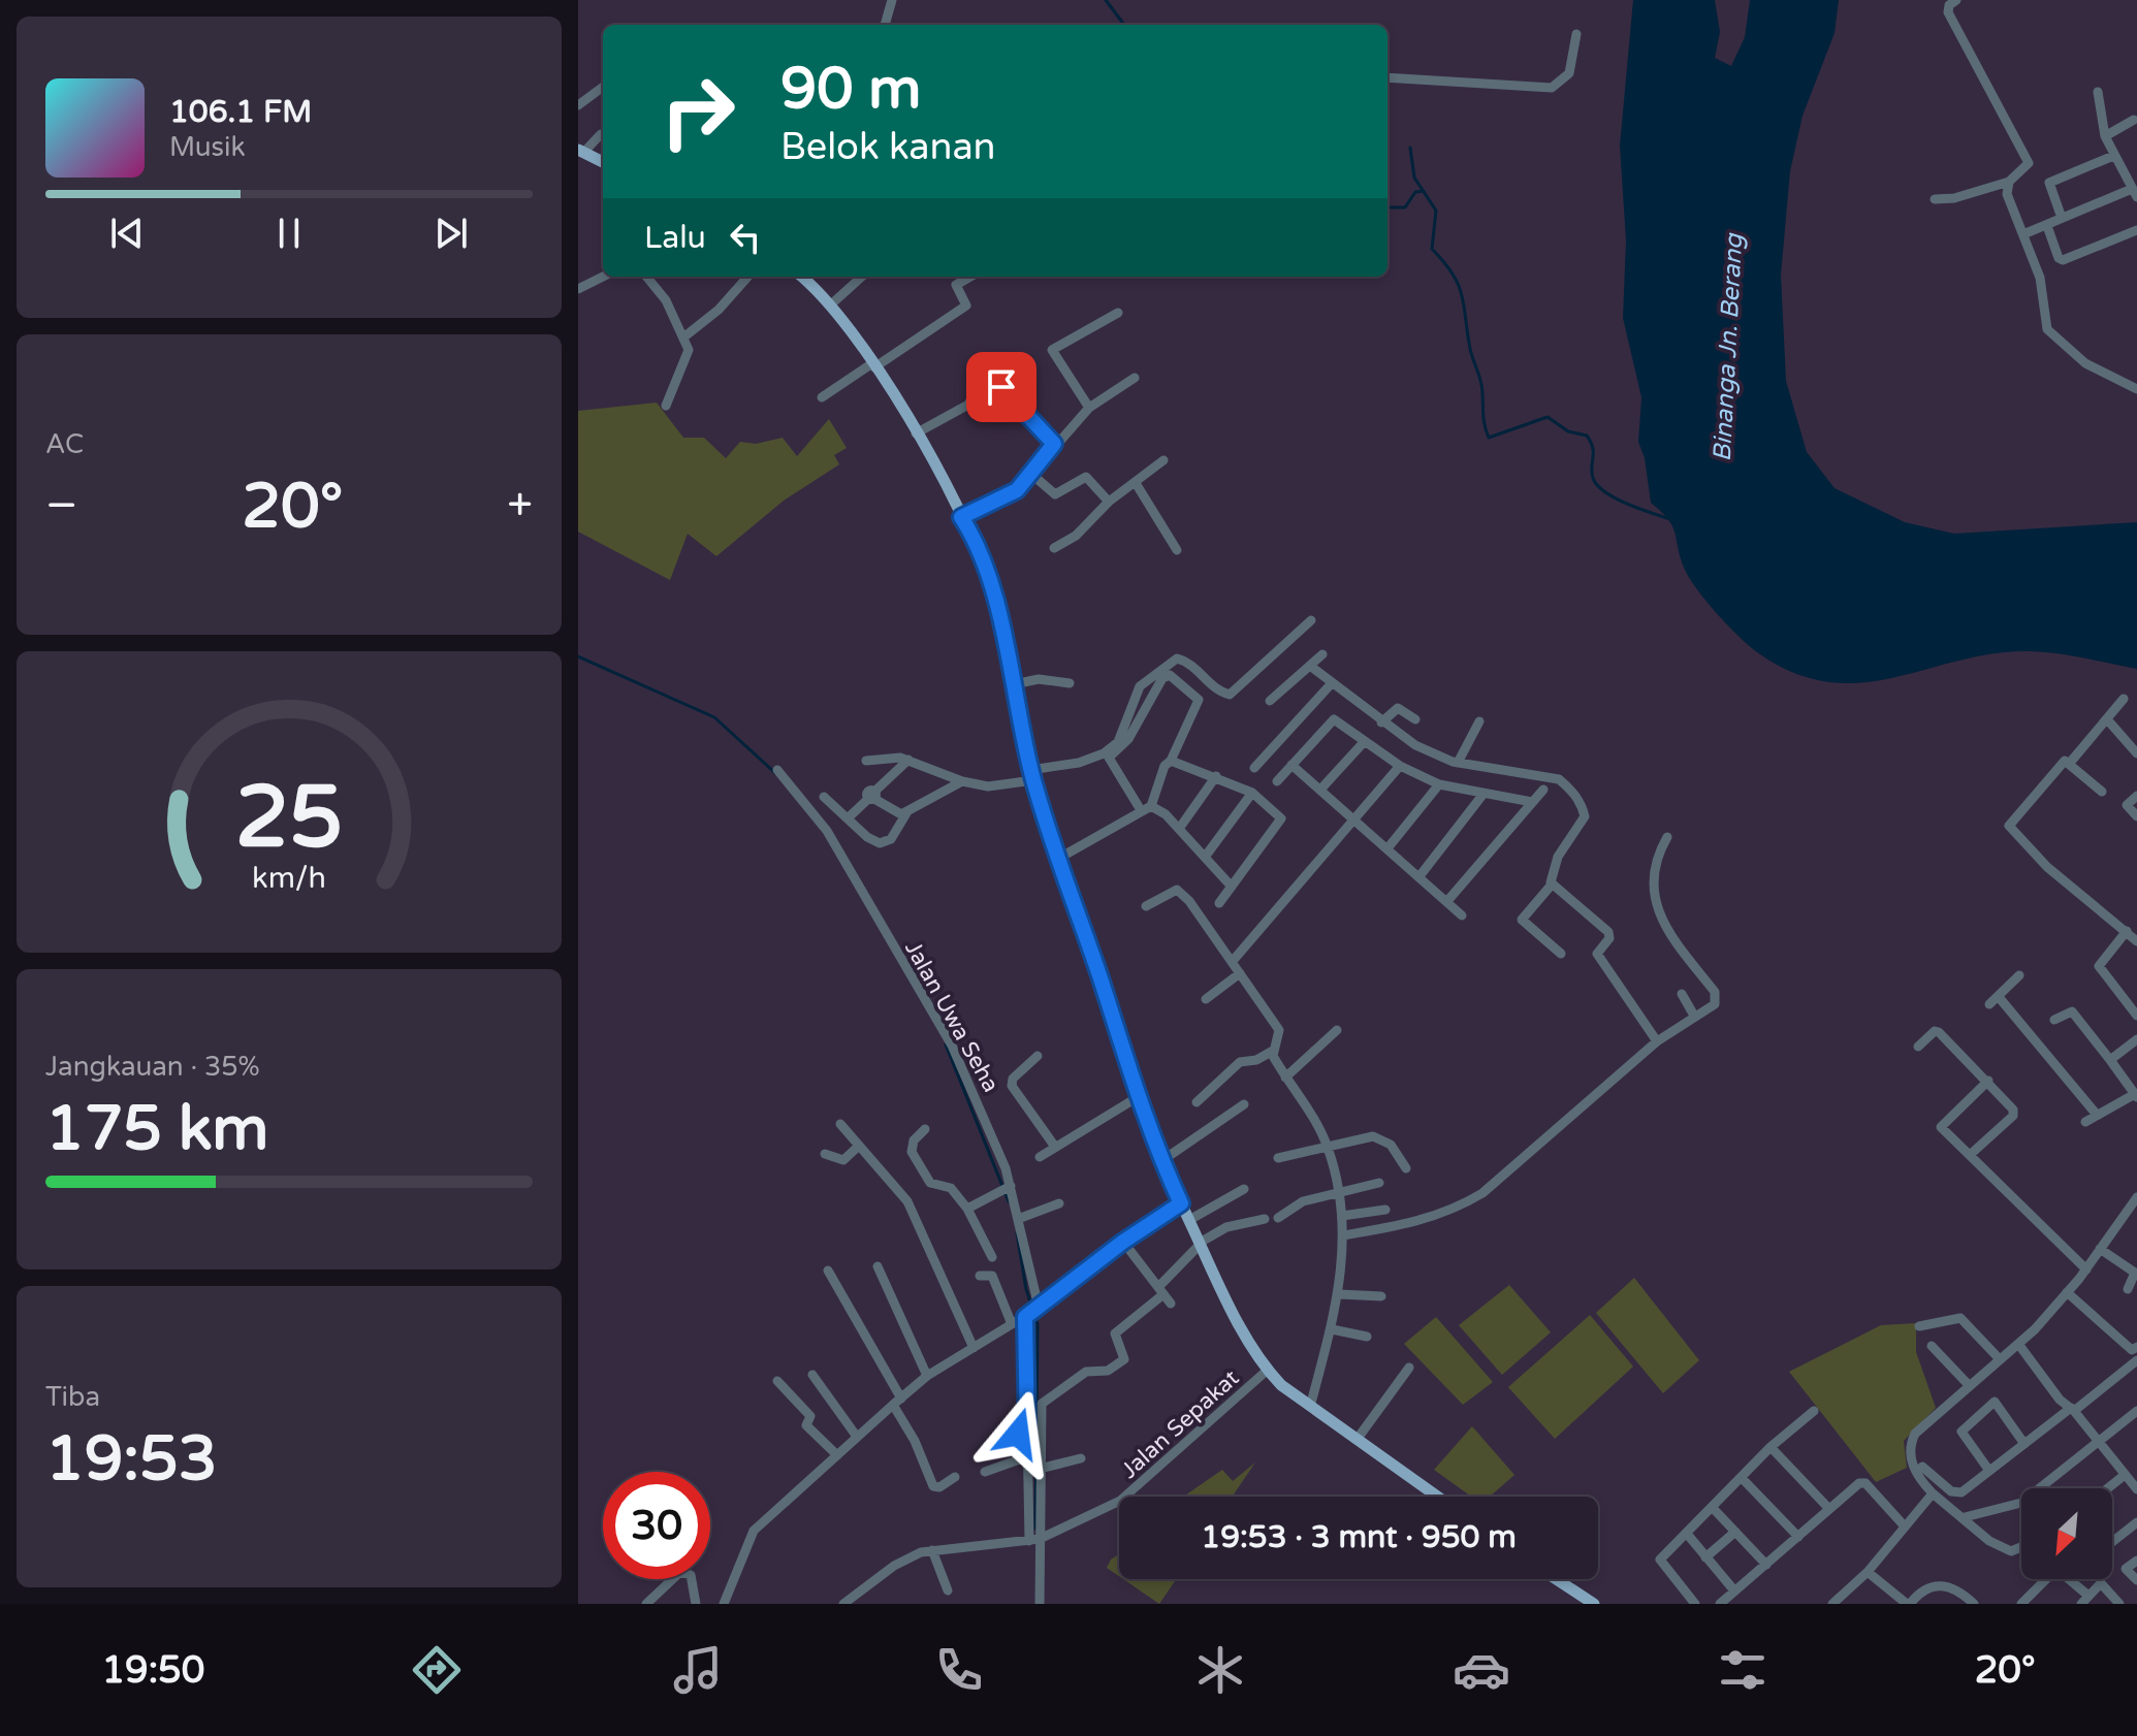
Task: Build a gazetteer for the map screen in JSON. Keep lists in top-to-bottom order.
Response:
{
  "streets": {
    "street": ["Jalan Uwa Seha", "Jalan Sepakat"]
  },
  "water": ["Binanga Jn. Berang"],
  "north": "bottom left",
  "page": {
    "turn": ["90 m", "Belok kanan"],
    "song": ["106.1 FM", "Musik"],
    "then": "Lalu",
    "tile": [
      "AC",
      ["Jangkauan · 35%", "175 km"],
      ["Tiba", "19:53"]
    ],
    "heat": ["−", "20°", "+"],
    "limit": "30",
    "trip": "19:53 · 3 mnt · 950 m",
    "tabs": ["19:50", "20°"],
    "gauge": ["25", "km/h"]
  }
}
